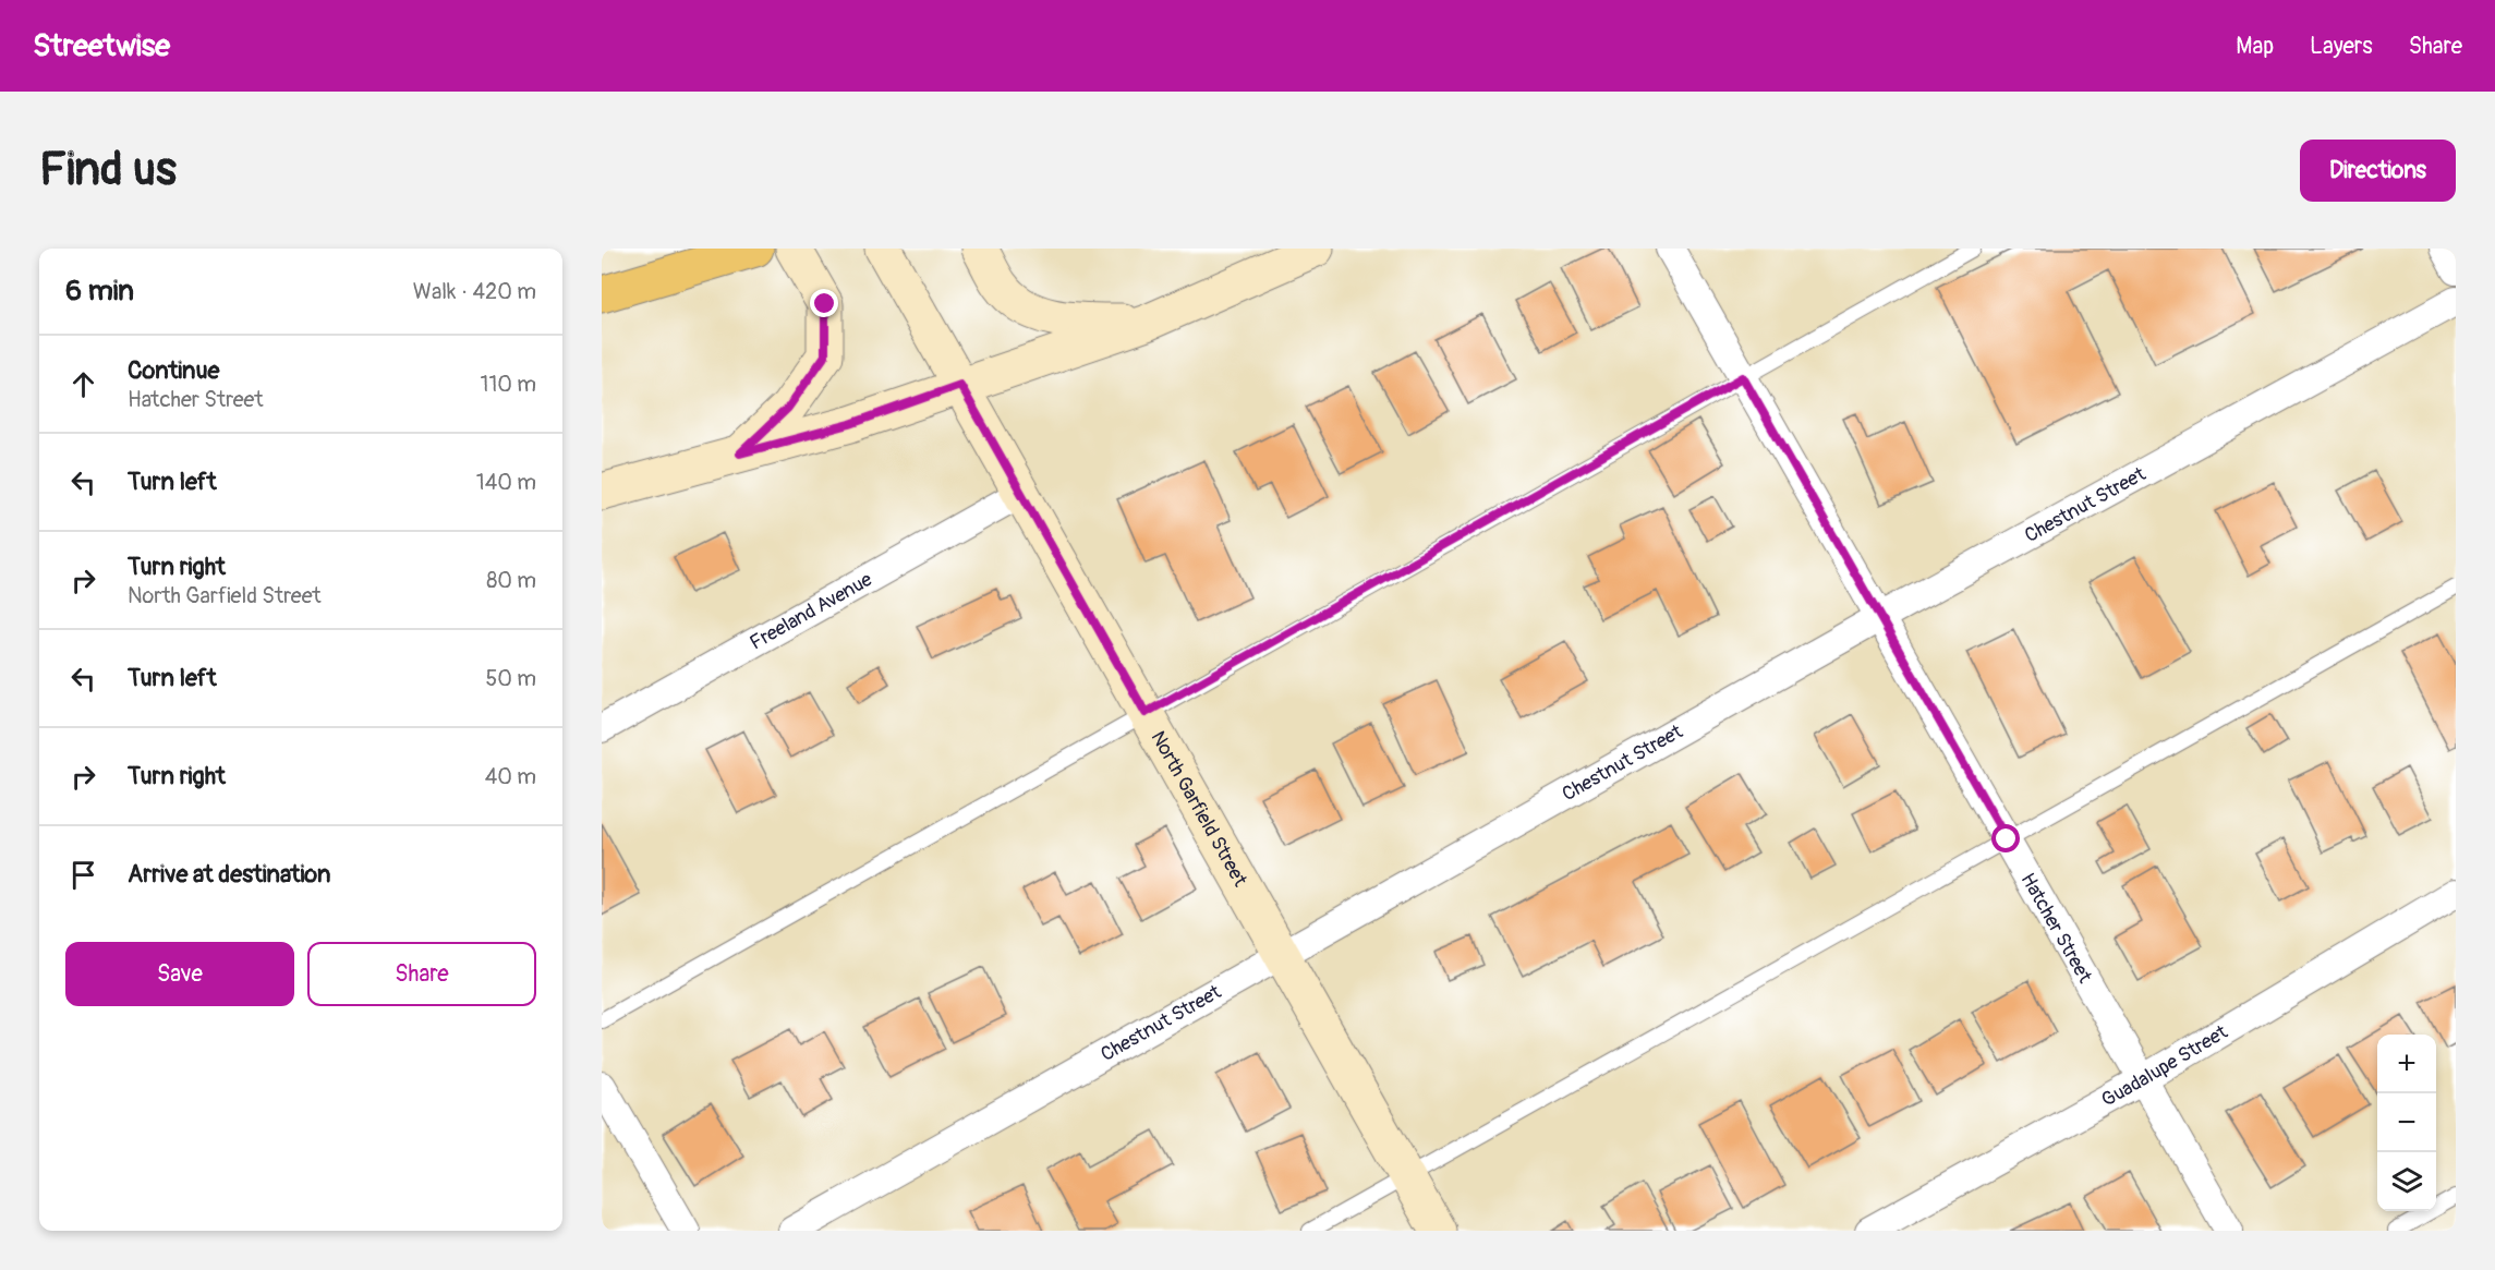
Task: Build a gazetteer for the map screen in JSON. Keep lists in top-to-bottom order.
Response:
{
  "streets": {
    "main road": ["North Garfield Street"],
    "street": [
      "Chestnut Street",
      "Freeland Avenue",
      "Hatcher Street",
      "Guadalupe Street"
    ]
  },
  "crossings": [
    ["Chestnut Street", "North Garfield Street"],
    ["Chestnut Street", "Hatcher Street"],
    ["Freeland Avenue", "North Garfield Street"],
    ["Hatcher Street", "Guadalupe Street"]
  ],
  "page": {
    "header": "Streetwise",
    "nav": ["Map", "Layers", "Share"],
    "buttons": [
      "Directions",
      ["Save", "Share"]
    ],
    "title": "Find us",
    "heading": ["6 min", "Walk · 420 m"],
    "list": [
      ["Continue", "Hatcher Street", "110 m"],
      ["Turn left", "140 m"],
      ["Turn right", "North Garfield Street", "80 m"],
      ["Turn left", "50 m"],
      ["Turn right", "40 m"],
      "Arrive at destination"
    ],
    "map_buttons": ["+", "−"]
  }
}
